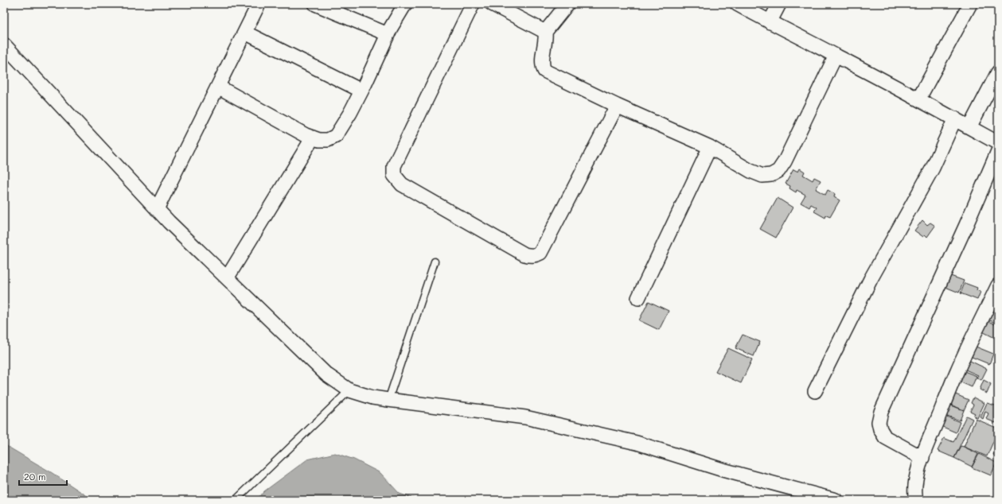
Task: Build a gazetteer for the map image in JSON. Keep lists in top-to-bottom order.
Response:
{
  "scale_bar": "20 m"
}
